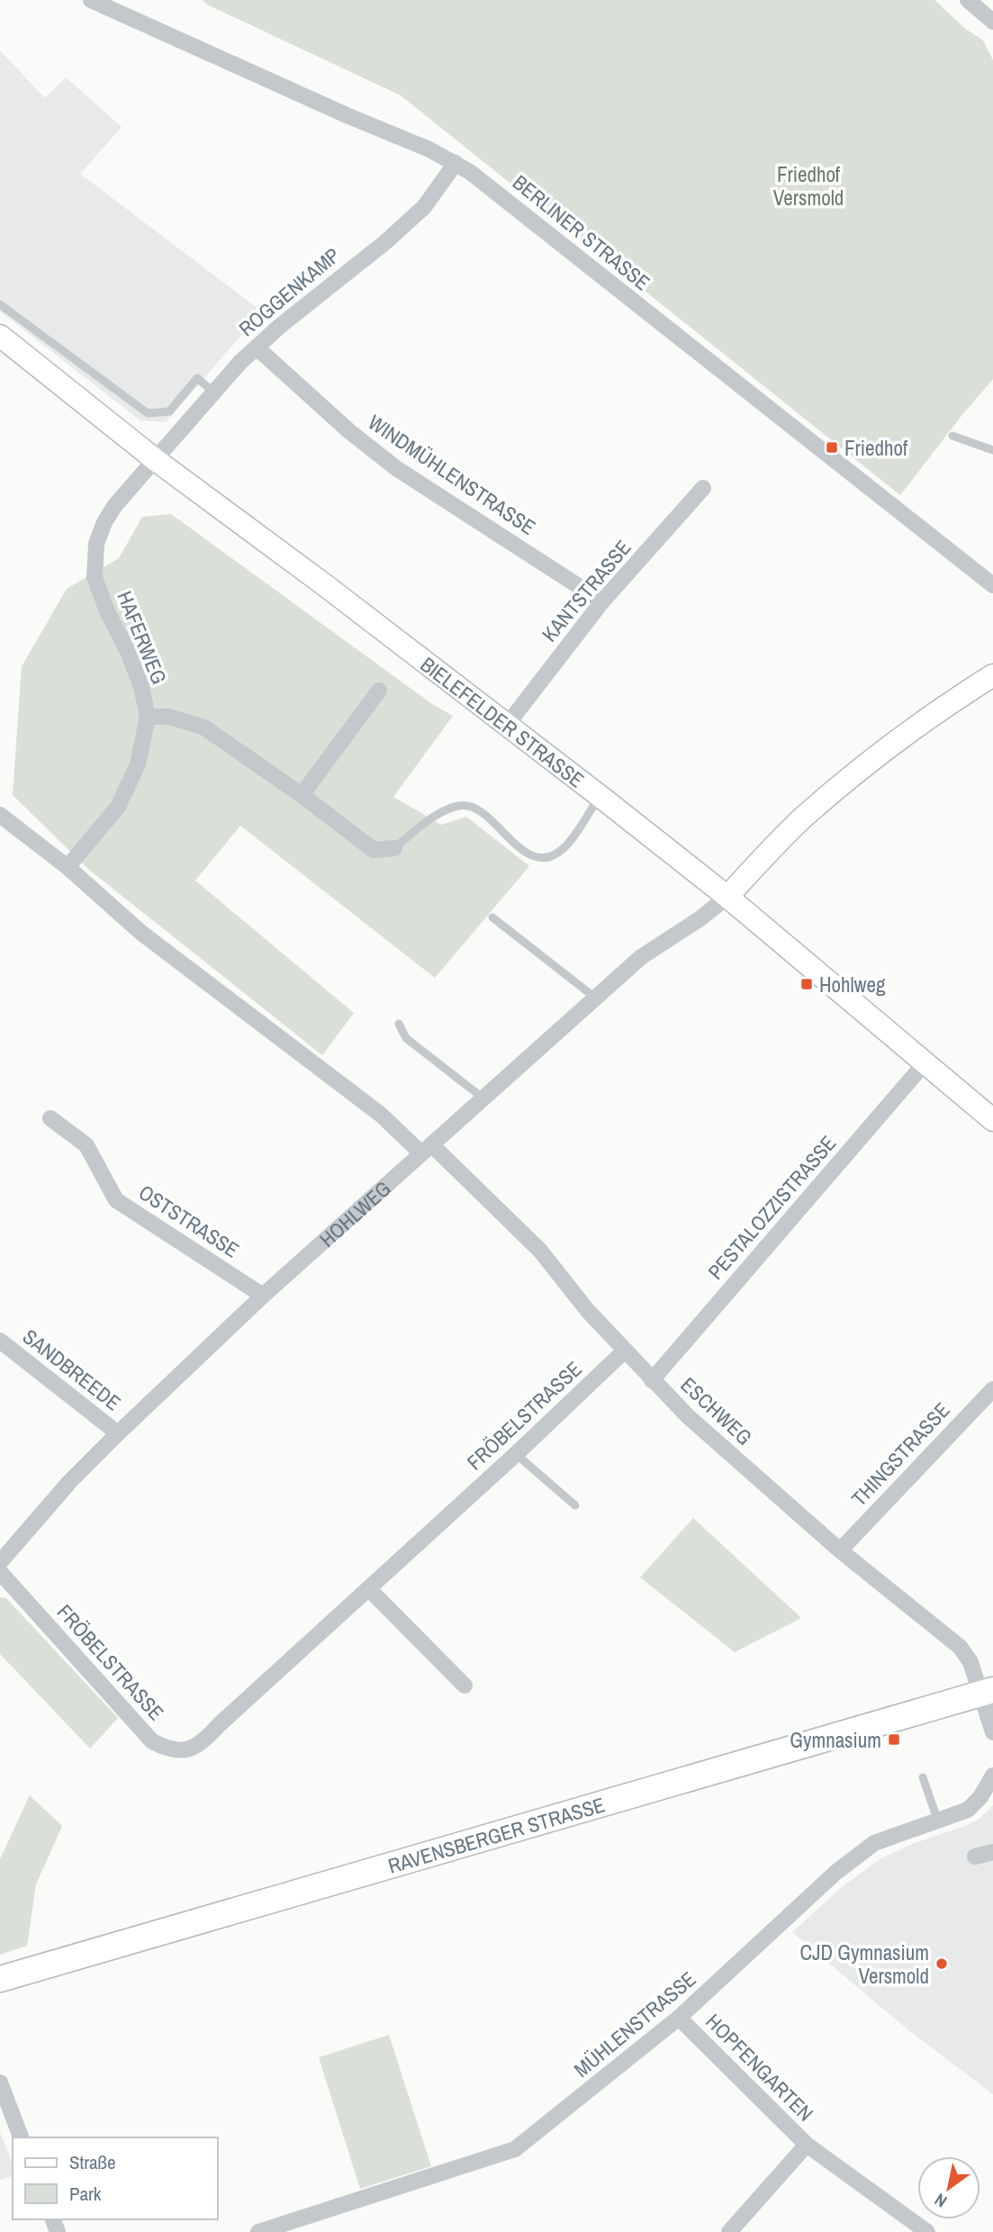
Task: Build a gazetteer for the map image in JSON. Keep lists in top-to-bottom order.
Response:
{
  "streets": {
    "main road": ["BIELEFELDER STRASSE", "HOHLWEG", "RAVENSBERGER STRASSE"],
    "street": [
      "BERLINER STRASSE",
      "ROGGENKAMP",
      "WINDMÜHLENSTRASSE",
      "KANTSTRASSE",
      "HAFERWEG",
      "PESTALOZZISTRASSE",
      "OSTSTRASSE",
      "SANDBREEDE",
      "ESCHWEG",
      "FRÖBELSTRASSE",
      "THINGSTRASSE",
      "MÜHLENSTRASSE",
      "HOPFENGARTEN"
    ]
  },
  "crossings": [
    ["BERLINER STRASSE", "ROGGENKAMP"],
    ["ROGGENKAMP", "WINDMÜHLENSTRASSE"],
    ["ROGGENKAMP", "HAFERWEG"],
    ["ROGGENKAMP", "BIELEFELDER STRASSE"],
    ["WINDMÜHLENSTRASSE", "KANTSTRASSE"],
    ["KANTSTRASSE", "BIELEFELDER STRASSE"],
    ["HAFERWEG", "BIELEFELDER STRASSE"],
    ["HAFERWEG", "ESCHWEG"],
    ["BIELEFELDER STRASSE", "PESTALOZZISTRASSE"],
    ["BIELEFELDER STRASSE", "HOHLWEG"],
    ["PESTALOZZISTRASSE", "ESCHWEG"],
    ["HOHLWEG", "OSTSTRASSE"],
    ["HOHLWEG", "SANDBREEDE"],
    ["HOHLWEG", "ESCHWEG"],
    ["ESCHWEG", "FRÖBELSTRASSE"],
    ["ESCHWEG", "THINGSTRASSE"],
    ["ESCHWEG", "RAVENSBERGER STRASSE"],
    ["MÜHLENSTRASSE", "HOPFENGARTEN"]
  ],
  "parks": ["Friedhof Versmold"],
  "places": {
    "transit": ["Friedhof", "Hohlweg", "Gymnasium"],
    "other": ["CJD Gymnasium Versmold"]
  },
  "legend": ["Straße", "Park"],
  "north": "bottom left"
}
